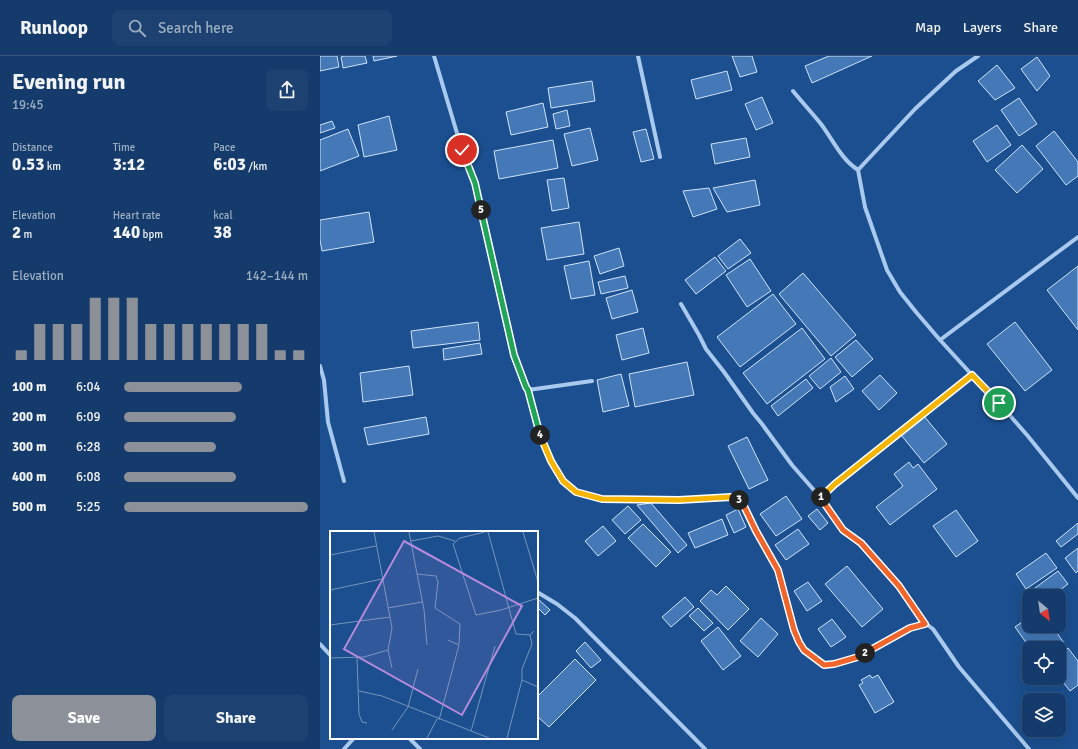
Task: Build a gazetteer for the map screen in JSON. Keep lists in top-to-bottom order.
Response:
{
  "north": "bottom right",
  "page": {
    "header": "Runloop",
    "search": "Search here",
    "nav": ["Map", "Layers", "Share"],
    "heading": ["Evening run", "19:45"],
    "stats": [
      ["Distance", "0.53 km"],
      ["Time", "3:12"],
      ["Pace", "6:03 /km"],
      ["Elevation", "2 m"],
      ["Heart rate", "140 bpm"],
      ["kcal", "38"]
    ],
    "pins": [
      "5",
      "4",
      "1",
      "3",
      "2"
    ],
    "chart": ["Elevation", "142–144 m"],
    "list": [
      {
        "name": "100 m",
        "note": "6:04"
      },
      {
        "name": "200 m",
        "note": "6:09"
      },
      {
        "name": "300 m",
        "note": "6:28"
      },
      {
        "name": "400 m",
        "note": "6:08"
      },
      {
        "name": "500 m",
        "note": "5:25"
      }
    ],
    "buttons": ["Save", "Share"]
  }
}
